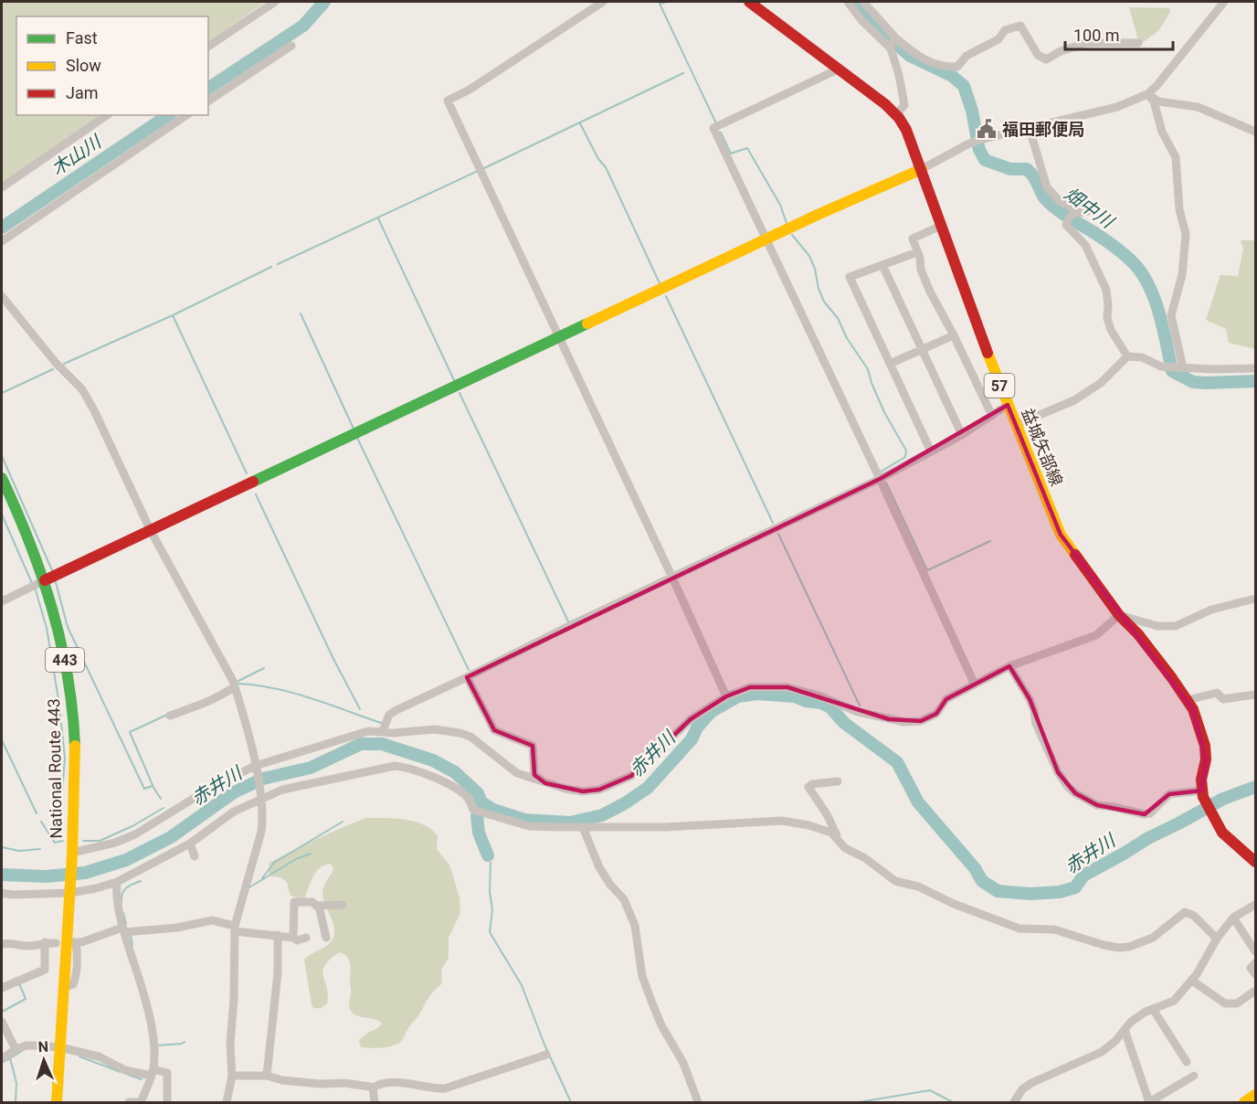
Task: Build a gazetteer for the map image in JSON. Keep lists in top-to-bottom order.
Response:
{
  "streets": {
    "main road": [
      "57",
      "益城矢部線",
      "443",
      "National Route 443"
    ]
  },
  "water": ["木山川", "畑中川", "赤井川"],
  "places": {
    "public building": ["福田郵便局"]
  },
  "legend": ["Fast", "Slow", "Jam"],
  "scale_bar": "100 m",
  "north": "top"
}
